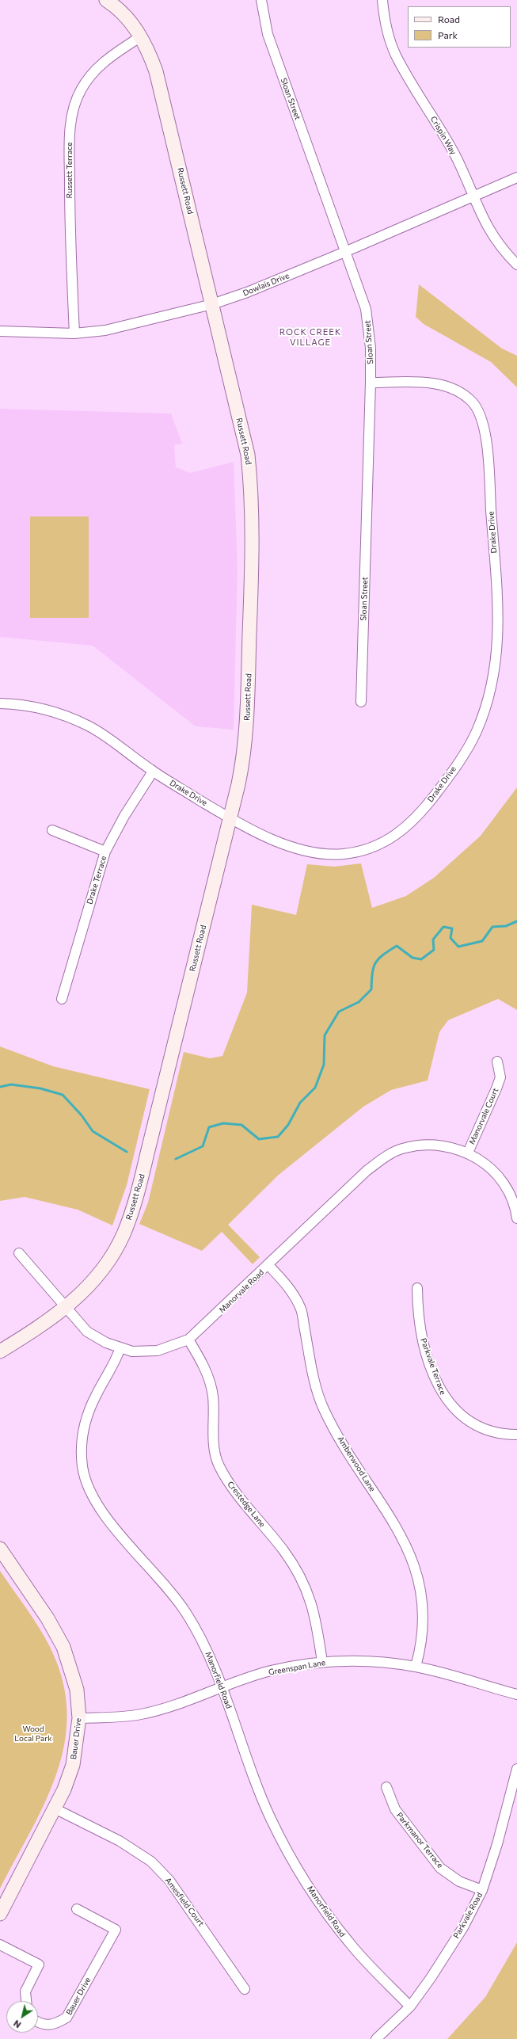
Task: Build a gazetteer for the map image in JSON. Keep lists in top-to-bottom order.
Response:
{
  "streets": {
    "street": [
      "Sloan Street",
      "Crispin Way",
      "Russett Terrace",
      "Russett Road",
      "Dowlais Drive",
      "Drake Drive",
      "Drake Terrace",
      "Manorvale Court",
      "Manorvale Road",
      "Parkvale Terrace",
      "Amberwood Lane",
      "Crestedge Lane",
      "Greenspan Lane",
      "Manorfield Road",
      "Bauer Drive",
      "Parkmanor Terrace",
      "Amesfield Court",
      "Parkvale Road"
    ]
  },
  "crossings": [
    ["Sloan Street", "Dowlais Drive"],
    ["Sloan Street", "Drake Drive"],
    ["Crispin Way", "Dowlais Drive"],
    ["Russett Terrace", "Russett Road"],
    ["Russett Terrace", "Dowlais Drive"],
    ["Russett Road", "Dowlais Drive"],
    ["Russett Road", "Drake Drive"],
    ["Russett Road", "Manorvale Road"],
    ["Drake Drive", "Drake Terrace"],
    ["Manorvale Court", "Manorvale Road"],
    ["Manorvale Road", "Amberwood Lane"],
    ["Manorvale Road", "Crestedge Lane"],
    ["Manorvale Road", "Manorfield Road"],
    ["Amberwood Lane", "Greenspan Lane"],
    ["Crestedge Lane", "Greenspan Lane"],
    ["Greenspan Lane", "Manorfield Road"],
    ["Greenspan Lane", "Bauer Drive"],
    ["Manorfield Road", "Parkvale Road"],
    ["Bauer Drive", "Amesfield Court"],
    ["Parkmanor Terrace", "Parkvale Road"]
  ],
  "districts": ["ROCK CREEK VILLAGE"],
  "parks": ["Wood Local Park"],
  "legend": ["Road", "Park"],
  "north": "bottom left"
}
